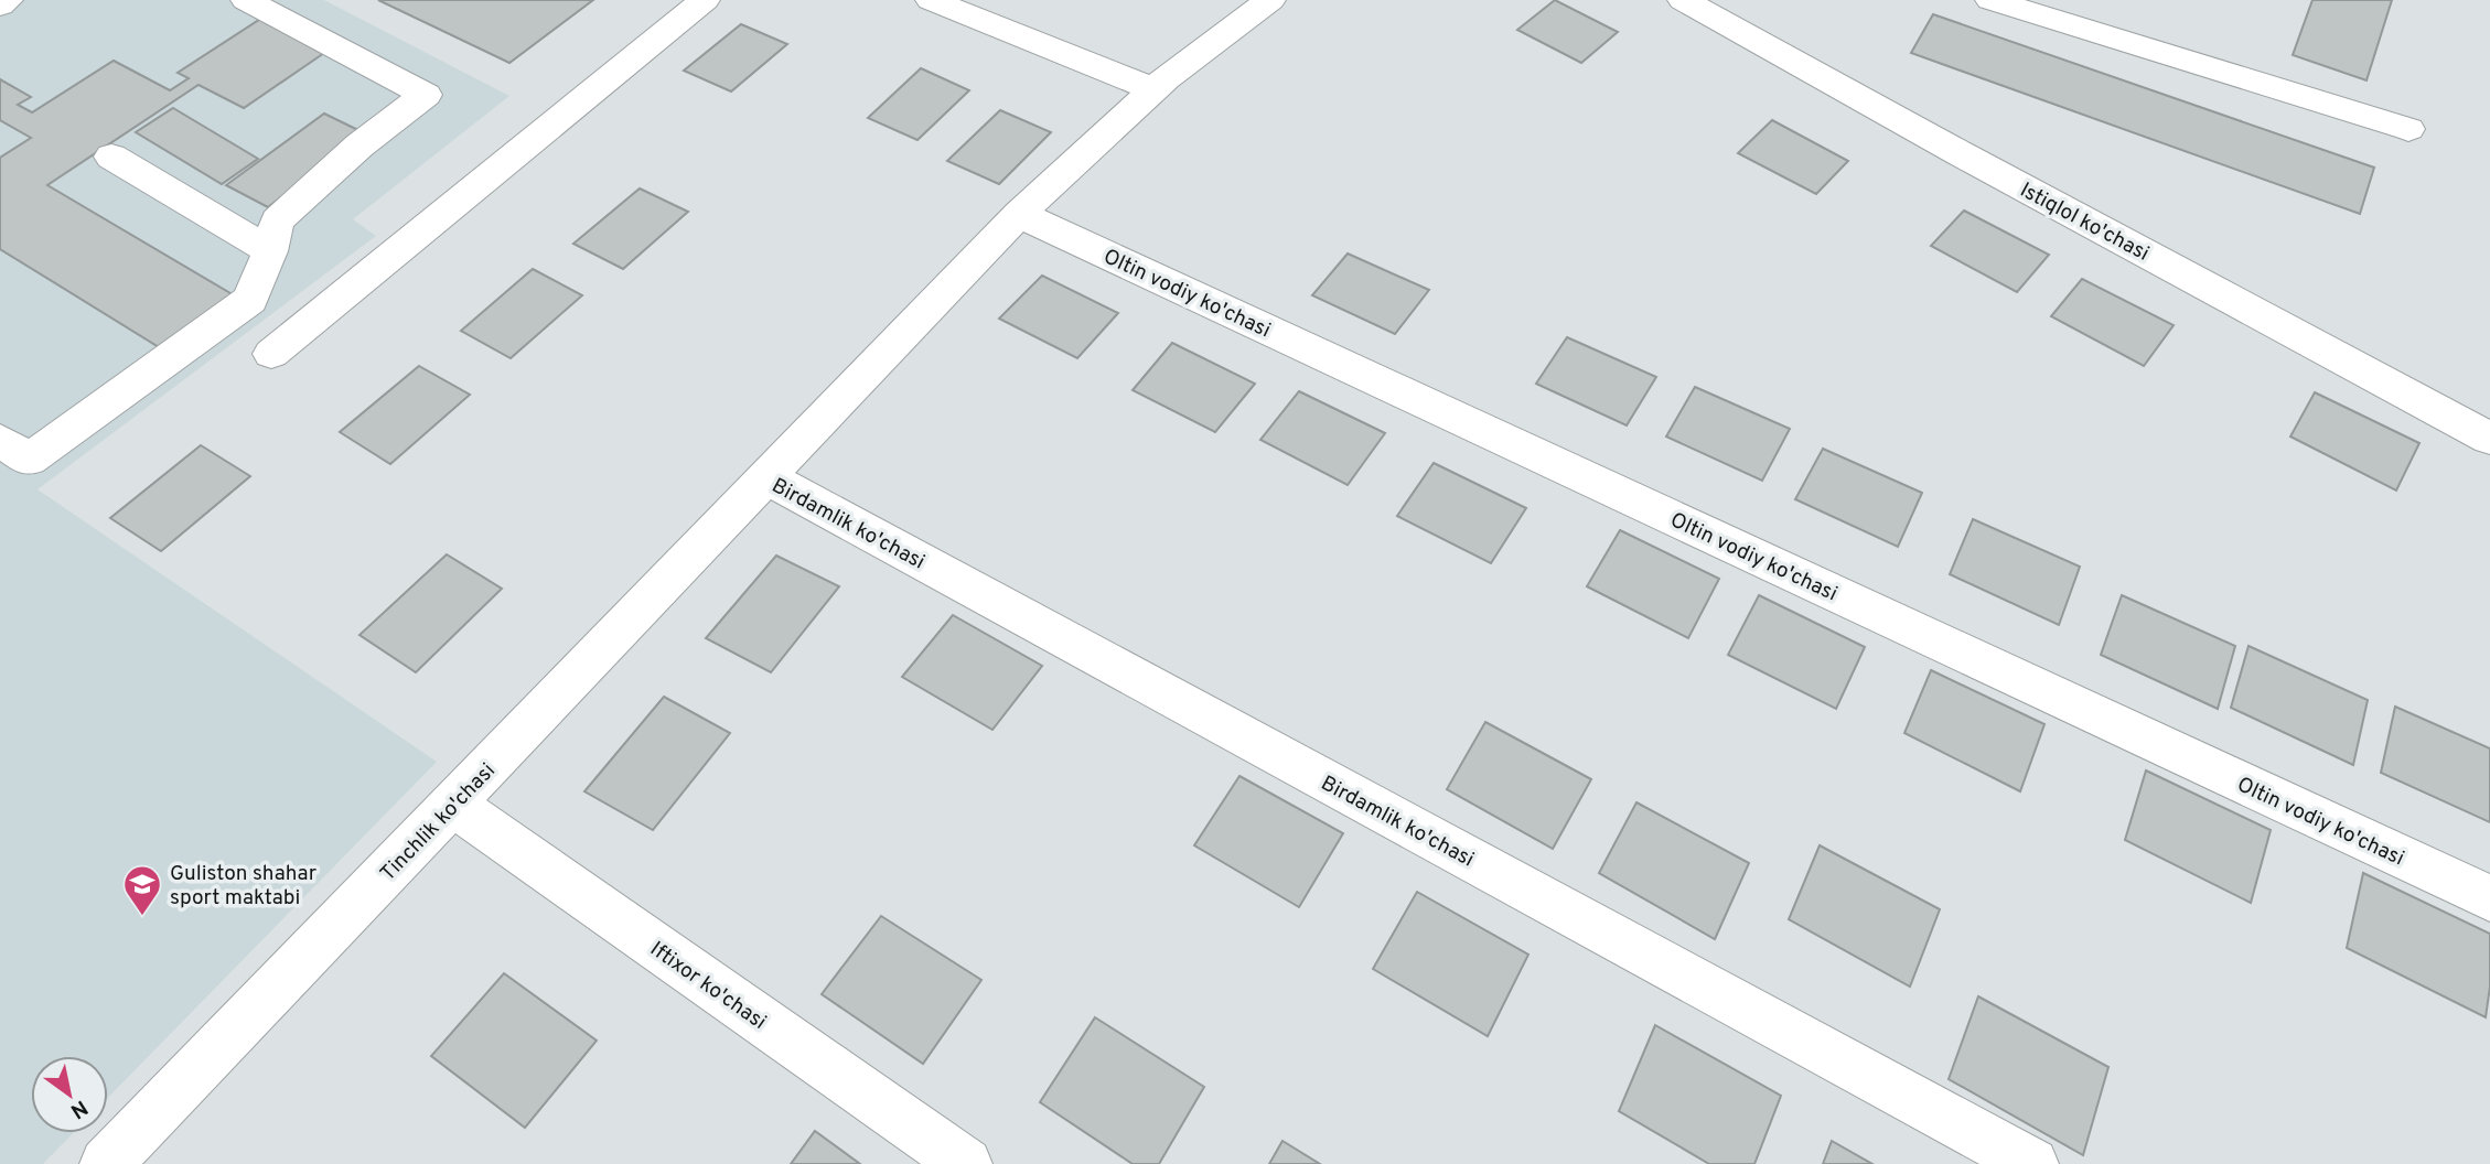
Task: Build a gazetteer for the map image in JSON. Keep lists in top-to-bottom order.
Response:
{
  "streets": {
    "street": [
      "Istiqlol ko'chasi",
      "Oltin vodiy ko'chasi",
      "Birdamlik ko'chasi",
      "Tinchlik ko'chasi",
      "Iftixor ko'chasi"
    ]
  },
  "crossings": [
    ["Oltin vodiy ko'chasi", "Tinchlik ko'chasi"],
    ["Birdamlik ko'chasi", "Tinchlik ko'chasi"],
    ["Tinchlik ko'chasi", "Iftixor ko'chasi"]
  ],
  "places": {
    "school or university": ["Guliston shahar sport maktabi"]
  },
  "north": "bottom right"
}
